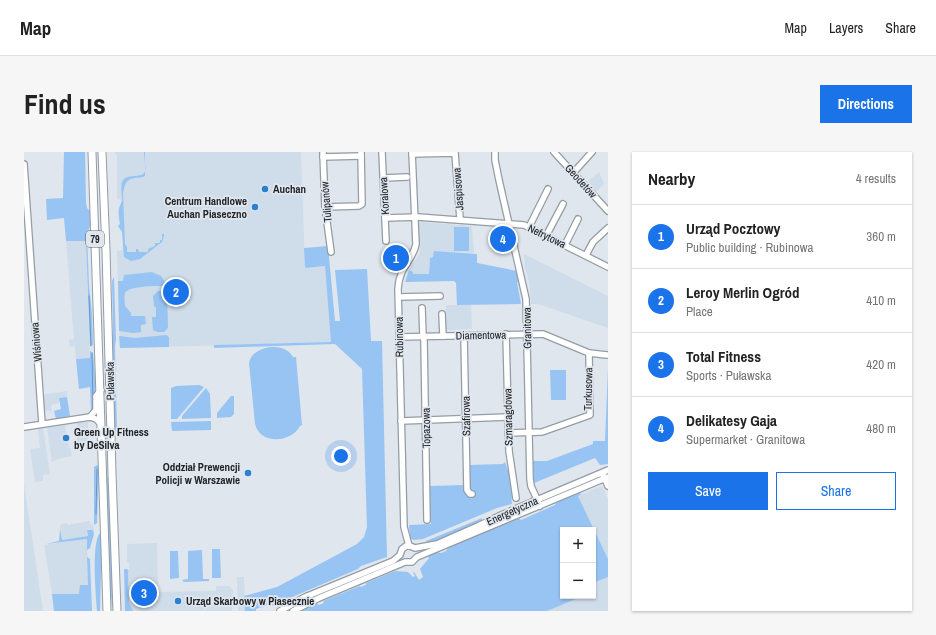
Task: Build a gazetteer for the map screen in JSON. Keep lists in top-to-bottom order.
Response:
{
  "streets": {
    "main road": ["79", "Puławska"],
    "street": [
      "Geodetów",
      "Jaspisowa",
      "Koralowa",
      "Tulipanów",
      "Nefrytowa",
      "Granitowa",
      "Diamentowa",
      "Rubinowa",
      "Wiśniowa",
      "Turkusowa",
      "Szafirowa",
      "Szmaragdowa",
      "Topazowa",
      "Energetyczna"
    ]
  },
  "crossings": [
    ["Jaspisowa", "Nefrytowa"],
    ["Jaspisowa", "Rubinowa"],
    ["Koralowa", "Nefrytowa"],
    ["Nefrytowa", "Granitowa"],
    ["Nefrytowa", "Rubinowa"],
    ["Granitowa", "Diamentowa"],
    ["Granitowa", "Turkusowa"],
    ["Granitowa", "Energetyczna"],
    ["Diamentowa", "Rubinowa"],
    ["Diamentowa", "Turkusowa"],
    ["Diamentowa", "Szafirowa"],
    ["Diamentowa", "Szmaragdowa"],
    ["Diamentowa", "Topazowa"],
    ["Rubinowa", "Energetyczna"],
    ["Turkusowa", "Szmaragdowa"]
  ],
  "places": [
    "Auchan",
    "Centrum Handlowe Auchan Piaseczno",
    "Green Up Fitness by DeSilva",
    "Oddział Prewencji Policji w Warszawie",
    "Urząd Skarbowy w Piasecznie"
  ],
  "page": {
    "header": "Map",
    "nav": ["Map", "Layers", "Share"],
    "title": "Find us",
    "buttons": [
      "Directions",
      ["Save", "Share"]
    ],
    "heading": ["Nearby", "4 results"],
    "list": [
      {
        "mark": "1",
        "name": "Urząd Pocztowy",
        "note": "Public building · Rubinowa",
        "value": "360 m"
      },
      {
        "mark": "2",
        "name": "Leroy Merlin Ogród",
        "note": "Place",
        "value": "410 m"
      },
      {
        "mark": "3",
        "name": "Total Fitness",
        "note": "Sports · Puławska",
        "value": "420 m"
      },
      {
        "mark": "4",
        "name": "Delikatesy Gaja",
        "note": "Supermarket · Granitowa",
        "value": "480 m"
      }
    ],
    "pins": [
      "4",
      "1",
      "2",
      "3"
    ],
    "map_buttons": ["+", "−"]
  }
}
